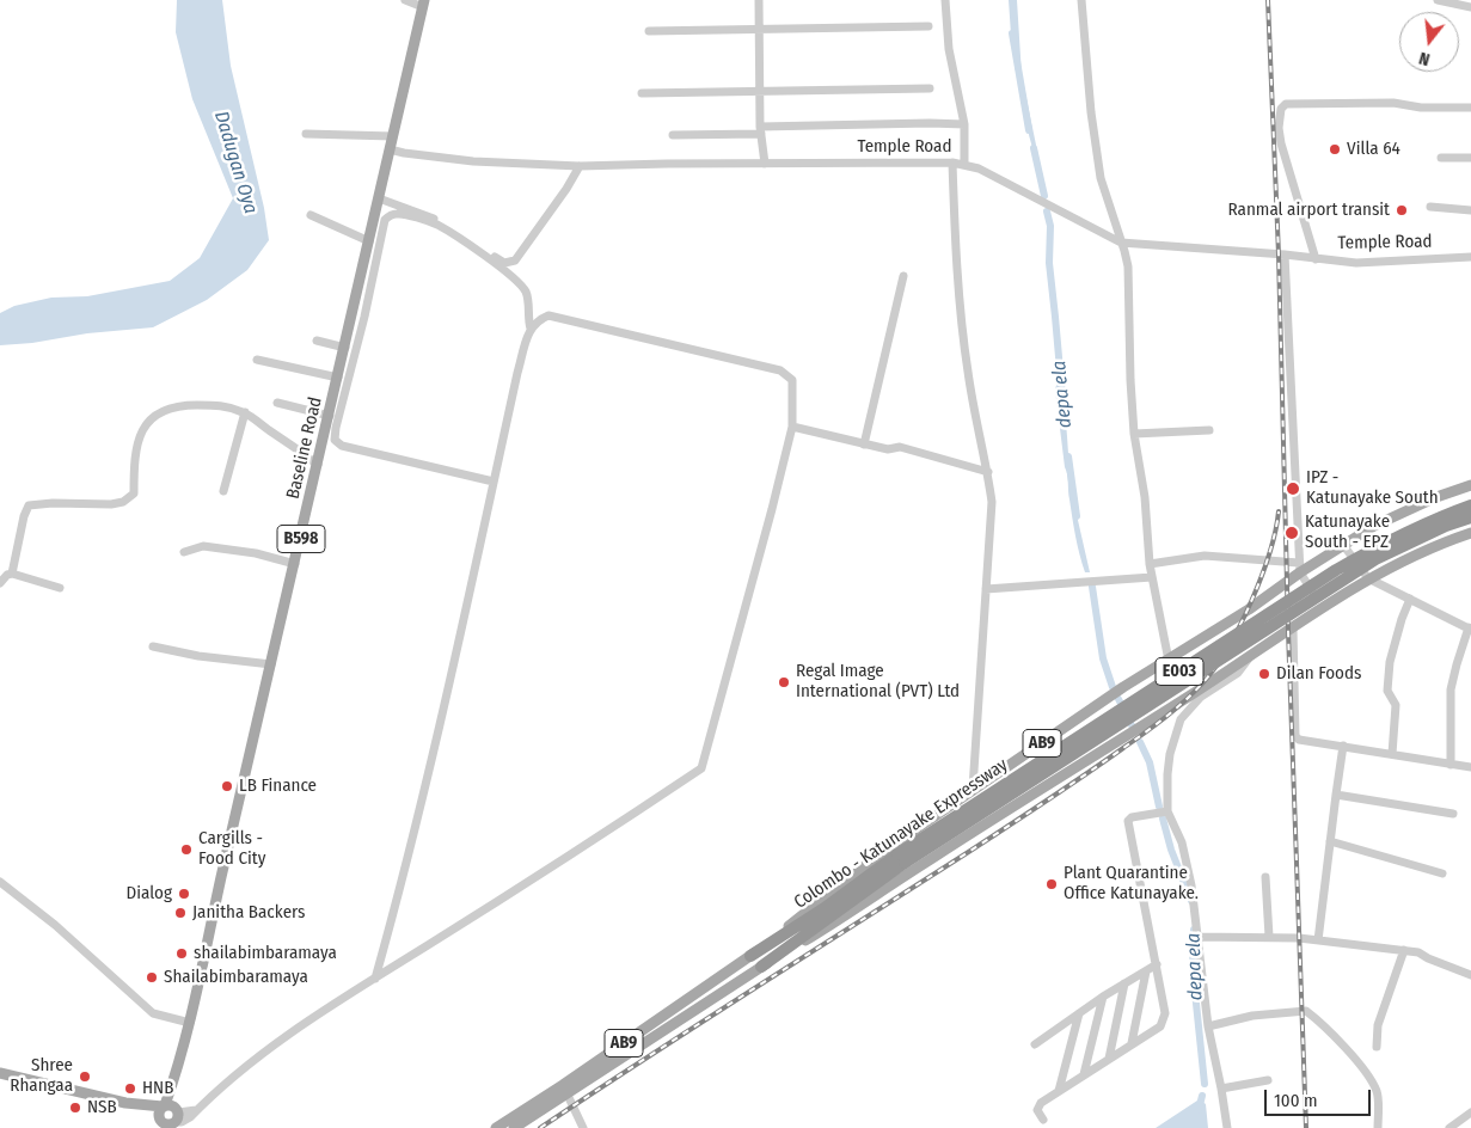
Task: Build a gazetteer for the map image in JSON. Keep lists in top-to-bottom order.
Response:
{
  "streets": {
    "highway": ["E003", "Colombo - Katunayake Expressway"],
    "main road": ["Baseline Road", "B598", "AB9"],
    "street": ["Temple Road"]
  },
  "crossings": [
    ["Temple Road", "Baseline Road"],
    ["AB9", "Colombo - Katunayake Expressway"]
  ],
  "water": ["Dadugan Oya", "depa ela"],
  "places": [
    "Villa 64",
    "Ranmal airport transit",
    "IPZ - Katunayake South",
    "Katunayake South - EPZ",
    "Dilan Foods",
    "Regal Image International (PVT) Ltd",
    "LB Finance",
    "Cargills - Food City",
    "Plant Quarantine Office Katunayake.",
    "Dialog",
    "Janitha Backers",
    "shailabimbaramaya",
    "Shailabimbaramaya",
    "Shree Rhangaa",
    "HNB",
    "NSB"
  ],
  "scale_bar": "100 m",
  "north": "bottom"
}
